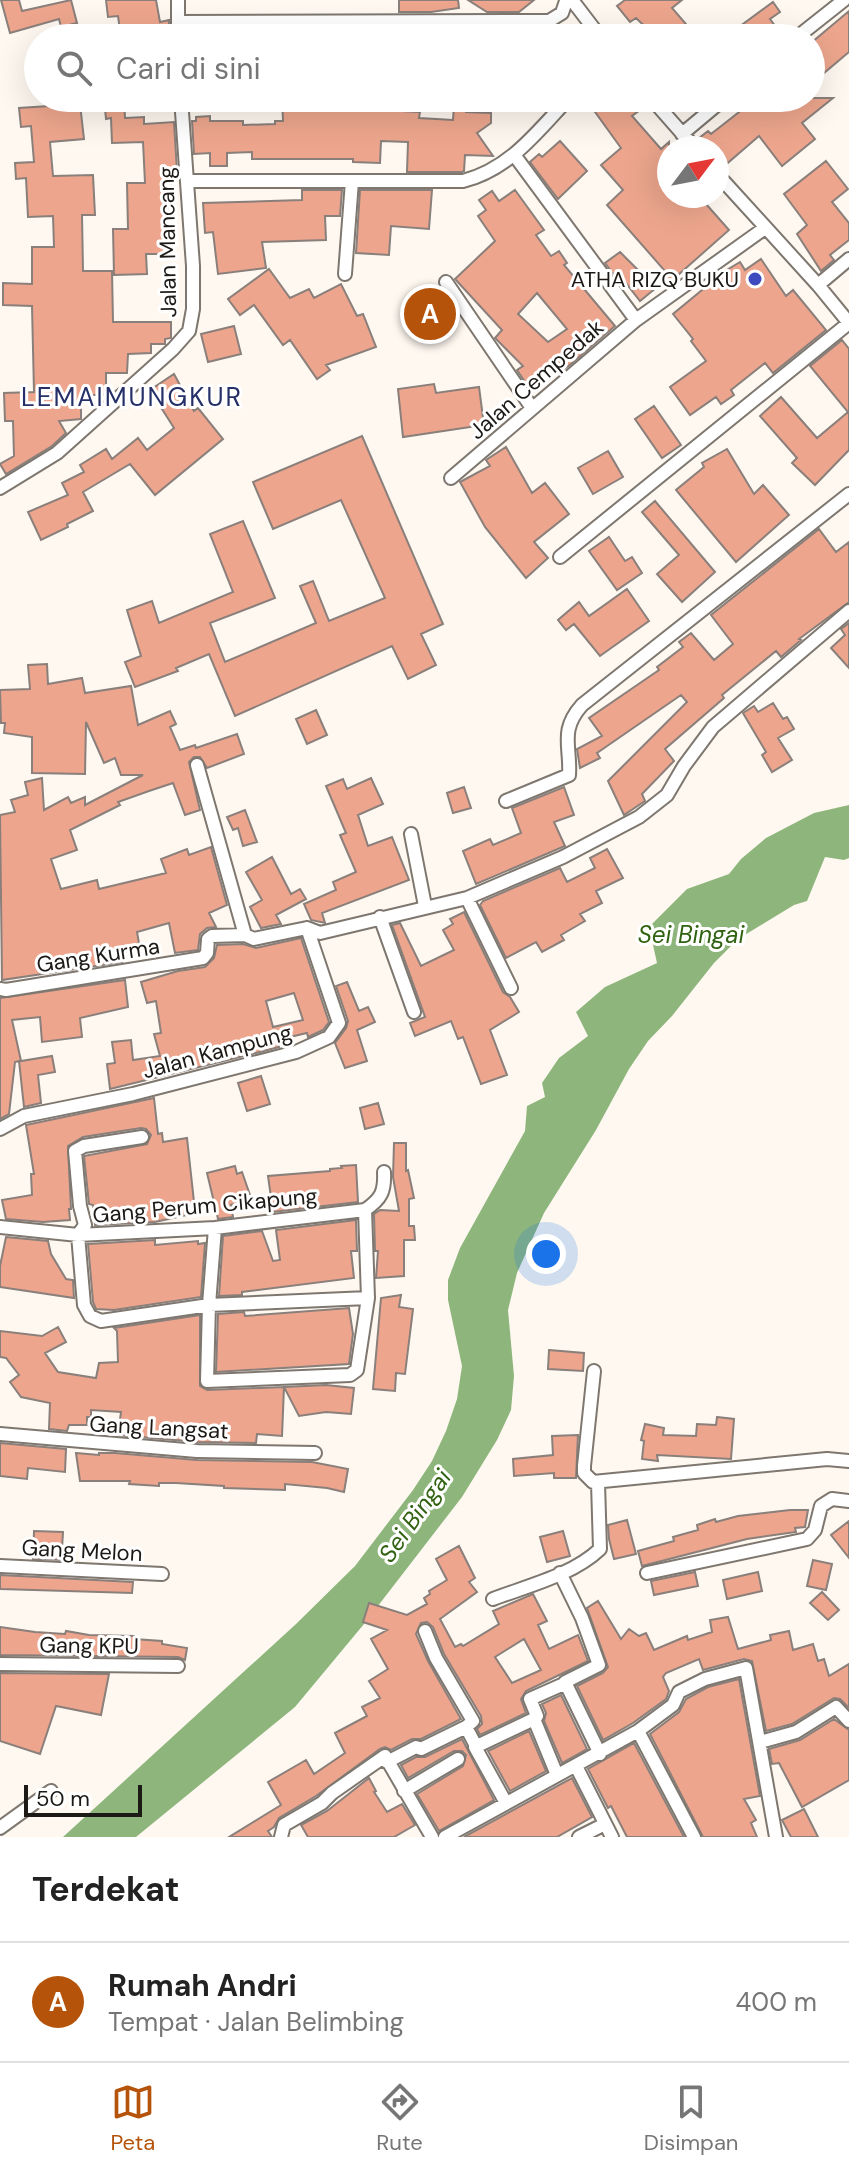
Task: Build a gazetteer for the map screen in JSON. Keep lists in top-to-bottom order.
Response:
{
  "streets": {
    "street": [
      "Jalan Mancang",
      "Jalan Cempedak",
      "Gang Kurma",
      "Jalan Kampung",
      "Gang Perum Cikapung",
      "Gang Langsat",
      "Gang Melon",
      "Gang KPU"
    ]
  },
  "districts": ["LEMAIMUNGKUR"],
  "water": ["Sei Bingai"],
  "places": ["ATHA RIZQ BUKU"],
  "scale_bar": "50 m",
  "north": "top right",
  "page": {
    "search": "Cari di sini",
    "pins": "A",
    "scale": "50 m",
    "heading": "Terdekat",
    "list": [
      {
        "mark": "A",
        "name": "Rumah Andri",
        "note": "Tempat · Jalan Belimbing",
        "value": "400 m"
      }
    ],
    "nav": ["Peta", "Rute", "Disimpan"]
  }
}
